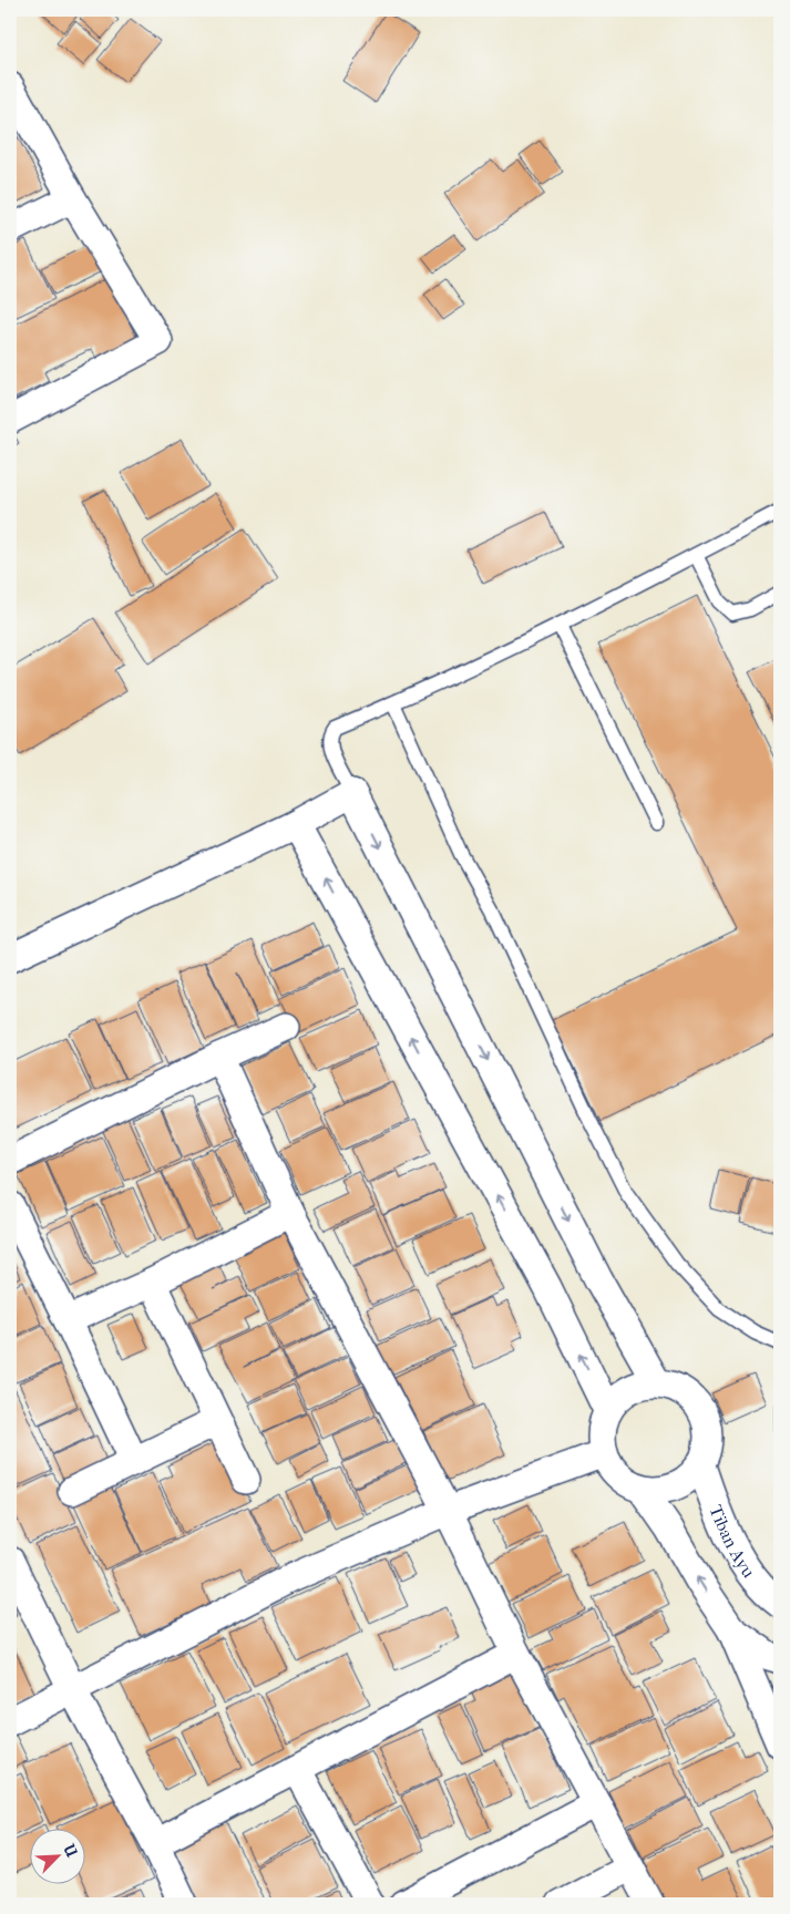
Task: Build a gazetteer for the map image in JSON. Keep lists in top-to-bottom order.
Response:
{
  "streets": {
    "street": ["Tiban Ayu"]
  },
  "north": "top right"
}
